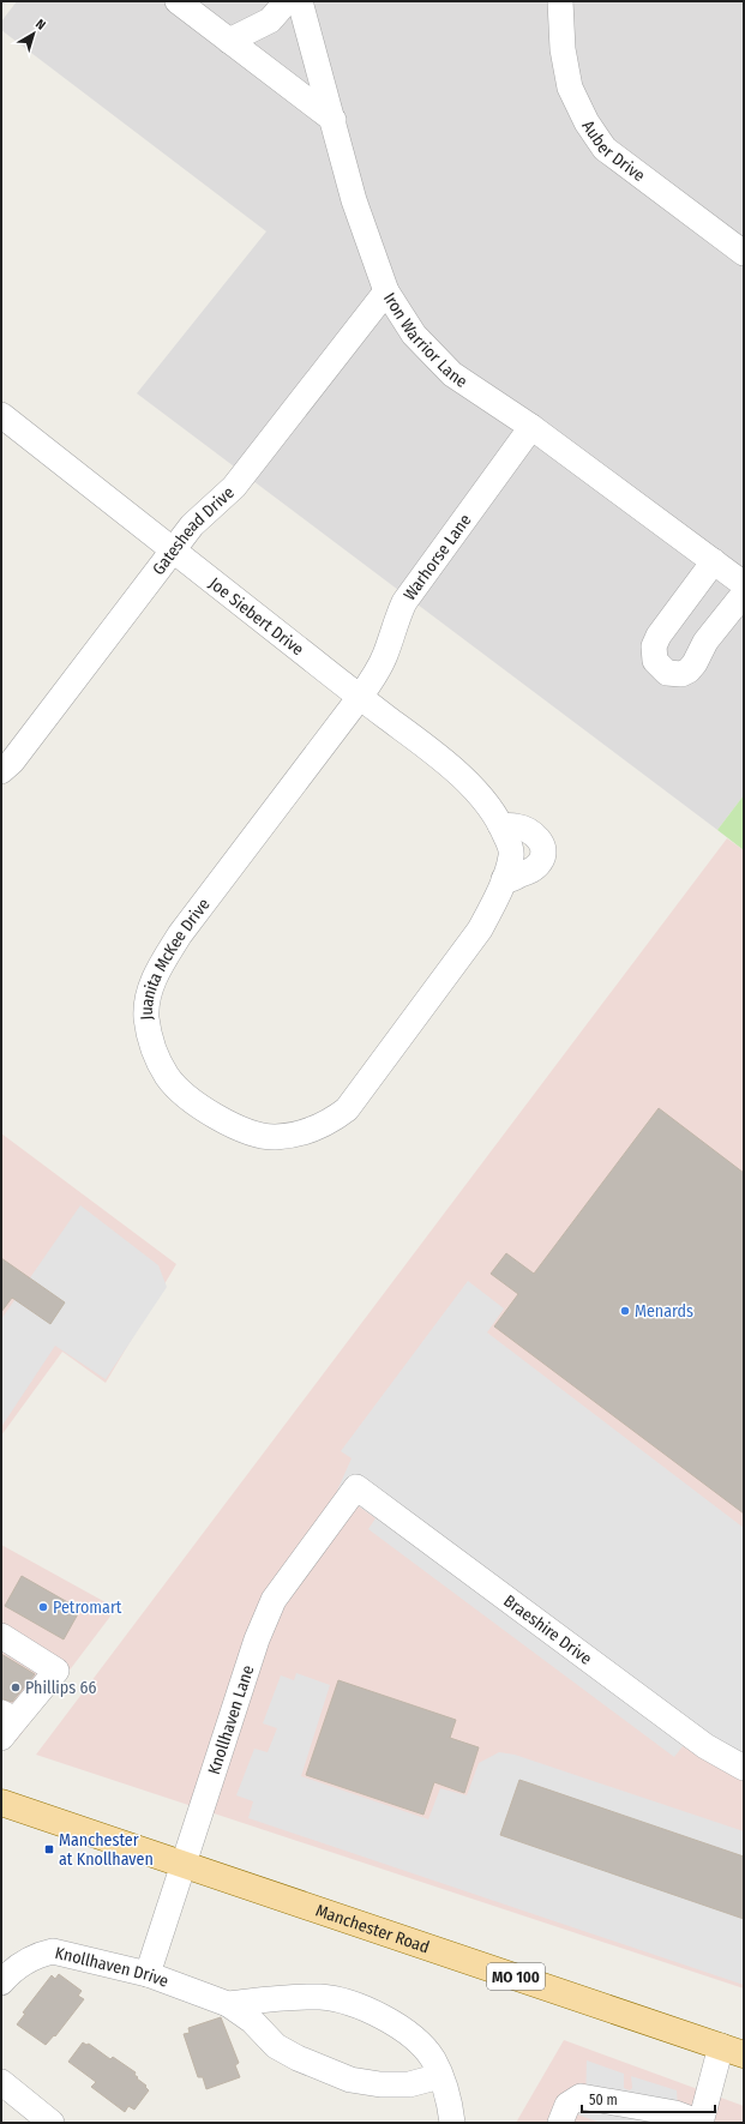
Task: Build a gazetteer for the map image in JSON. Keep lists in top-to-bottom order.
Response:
{
  "streets": {
    "main road": ["Manchester Road", "MO 100"],
    "street": [
      "Auber Drive",
      "Iron Warrior Lane",
      "Gateshead Drive",
      "Warhorse Lane",
      "Joe Siebert Drive",
      "Juanita McKee Drive",
      "Braeshire Drive",
      "Knollhaven Lane",
      "Knollhaven Drive"
    ]
  },
  "crossings": [
    ["Iron Warrior Lane", "Gateshead Drive"],
    ["Iron Warrior Lane", "Warhorse Lane"],
    ["Gateshead Drive", "Joe Siebert Drive"],
    ["Warhorse Lane", "Joe Siebert Drive"],
    ["Warhorse Lane", "Juanita McKee Drive"],
    ["Joe Siebert Drive", "Juanita McKee Drive"],
    ["Braeshire Drive", "Knollhaven Lane"],
    ["Knollhaven Lane", "Manchester Road"],
    ["Knollhaven Lane", "Knollhaven Drive"]
  ],
  "places": {
    "other": ["Menards", "Petromart", "Phillips 66"],
    "transit": ["Manchester at Knollhaven"]
  },
  "scale_bar": "50 m",
  "north": "top right"
}
